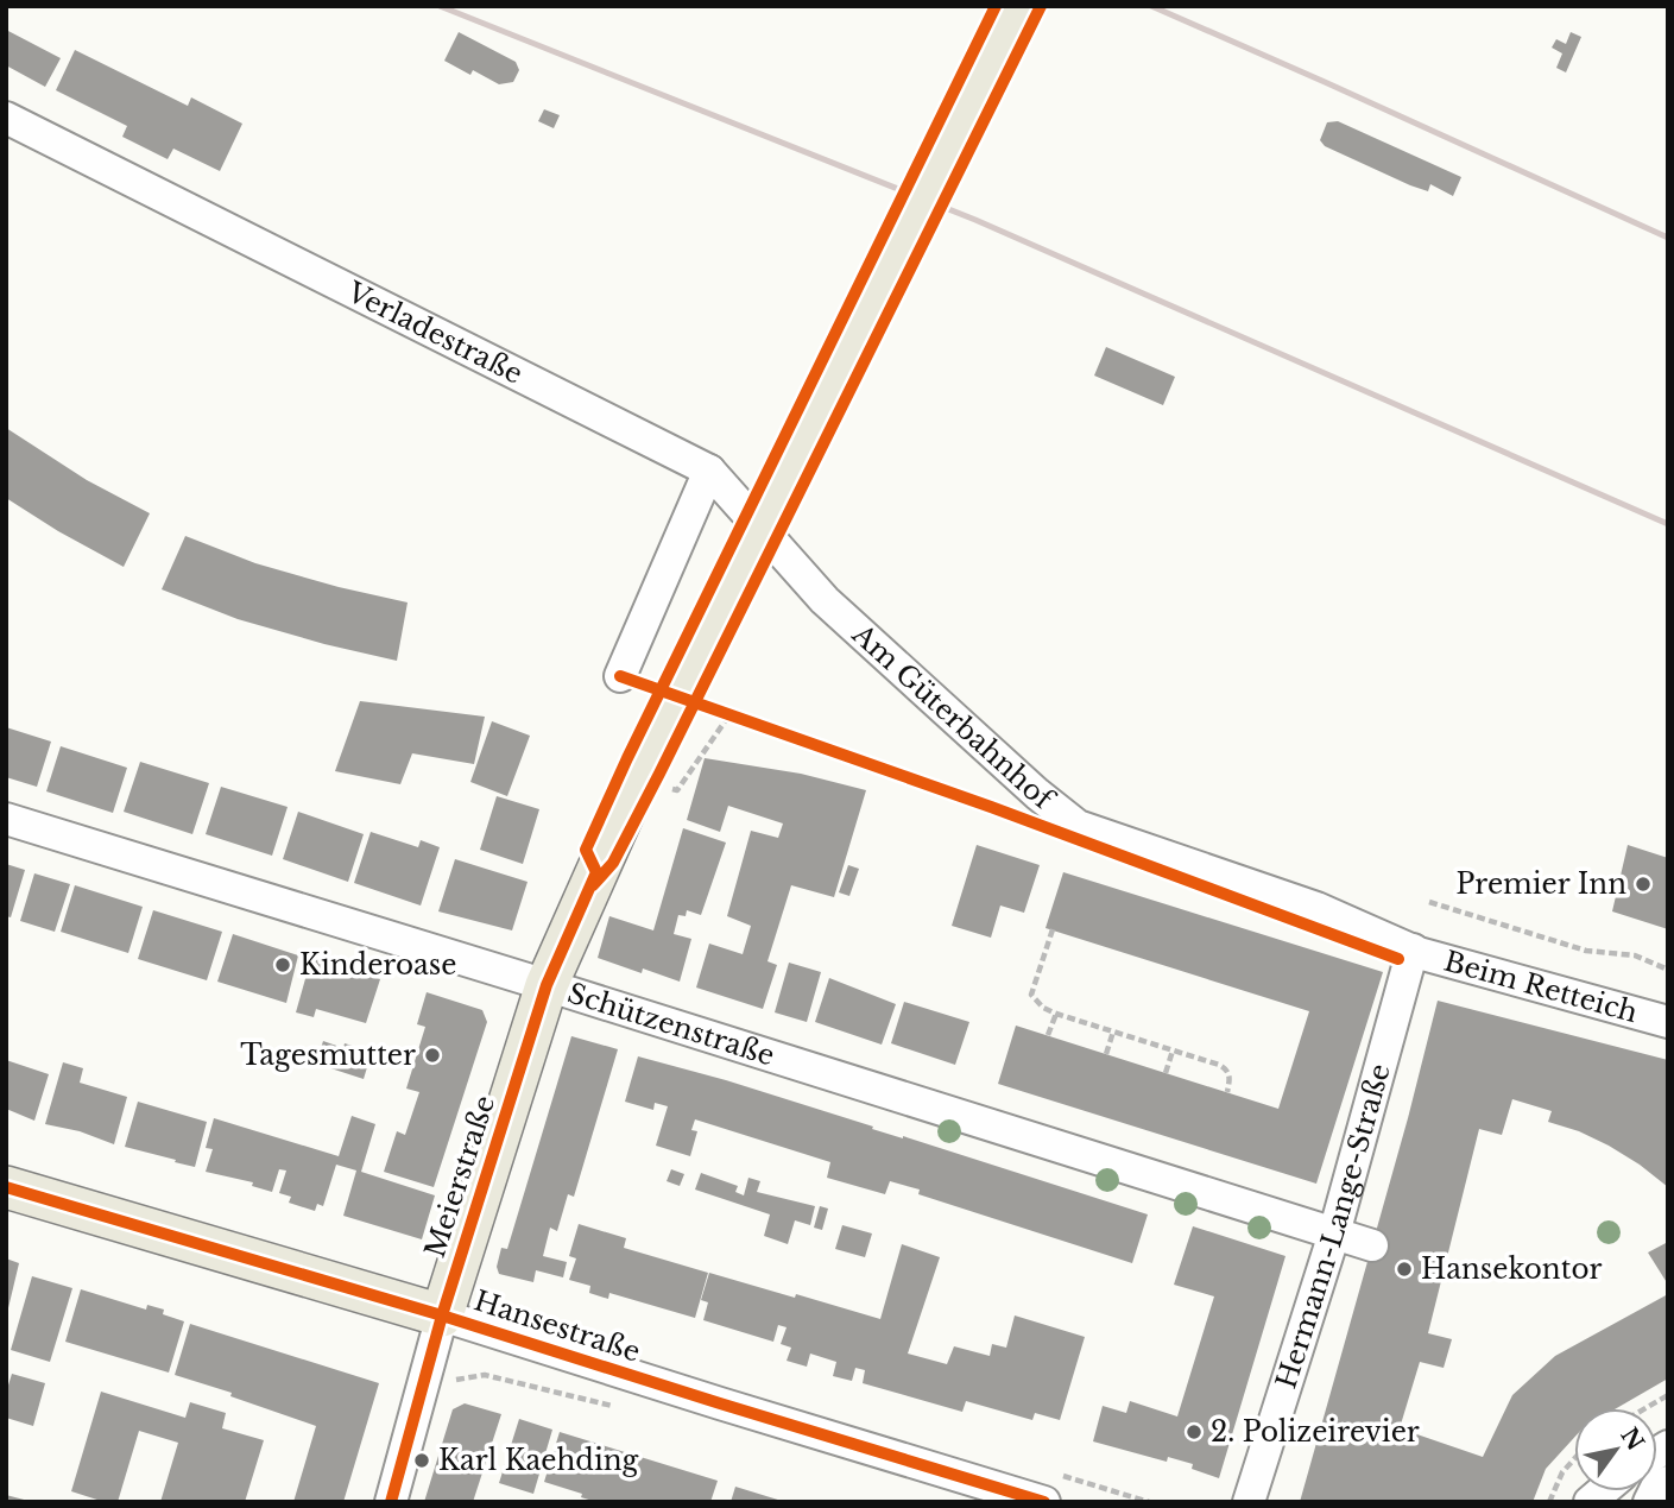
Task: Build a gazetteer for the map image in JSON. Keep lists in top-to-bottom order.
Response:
{
  "streets": {
    "main road": ["Meierstraße", "Hansestraße"],
    "street": [
      "Verladestraße",
      "Am Güterbahnhof",
      "Beim Retteich",
      "Schützenstraße",
      "Hermann-Lange-Straße"
    ]
  },
  "crossings": [
    ["Verladestraße", "Am Güterbahnhof"],
    ["Am Güterbahnhof", "Beim Retteich"],
    ["Am Güterbahnhof", "Hermann-Lange-Straße"],
    ["Beim Retteich", "Hermann-Lange-Straße"],
    ["Schützenstraße", "Meierstraße"],
    ["Schützenstraße", "Hermann-Lange-Straße"],
    ["Meierstraße", "Hansestraße"]
  ],
  "places": [
    "Premier Inn",
    "Kinderoase",
    "Tagesmutter",
    "Hansekontor",
    "2. Polizeirevier",
    "Karl Kaehding"
  ],
  "north": "top right"
}
